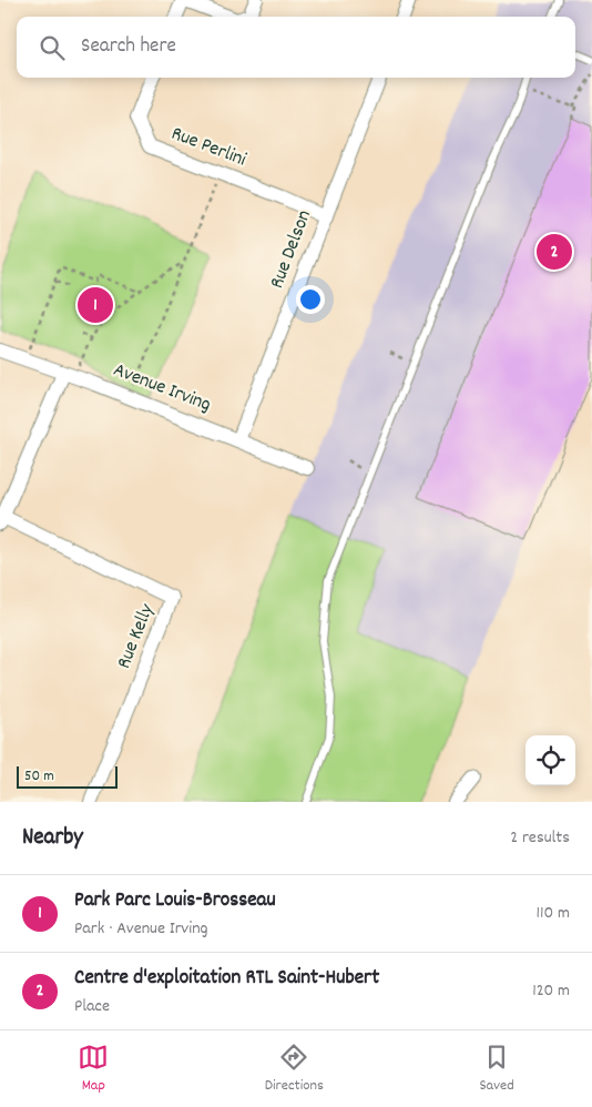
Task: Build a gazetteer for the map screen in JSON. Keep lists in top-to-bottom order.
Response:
{
  "streets": {
    "street": [
      "Rue Perlini",
      "Rue Delson",
      "Avenue Irving",
      "Rue Kelly"
    ]
  },
  "crossings": [
    ["Rue Perlini", "Rue Delson"],
    ["Rue Delson", "Avenue Irving"]
  ],
  "scale_bar": "50 m",
  "page": {
    "search": "Search here",
    "pins": ["2", "1"],
    "scale": "50 m",
    "heading": ["Nearby", "2 results"],
    "list": [
      {
        "mark": "1",
        "name": "Park Parc Louis-Brosseau",
        "note": "Park · Avenue Irving",
        "value": "110 m"
      },
      {
        "mark": "2",
        "name": "Centre d'exploitation RTL Saint-Hubert",
        "note": "Place",
        "value": "120 m"
      }
    ],
    "nav": ["Map", "Directions", "Saved"]
  }
}
